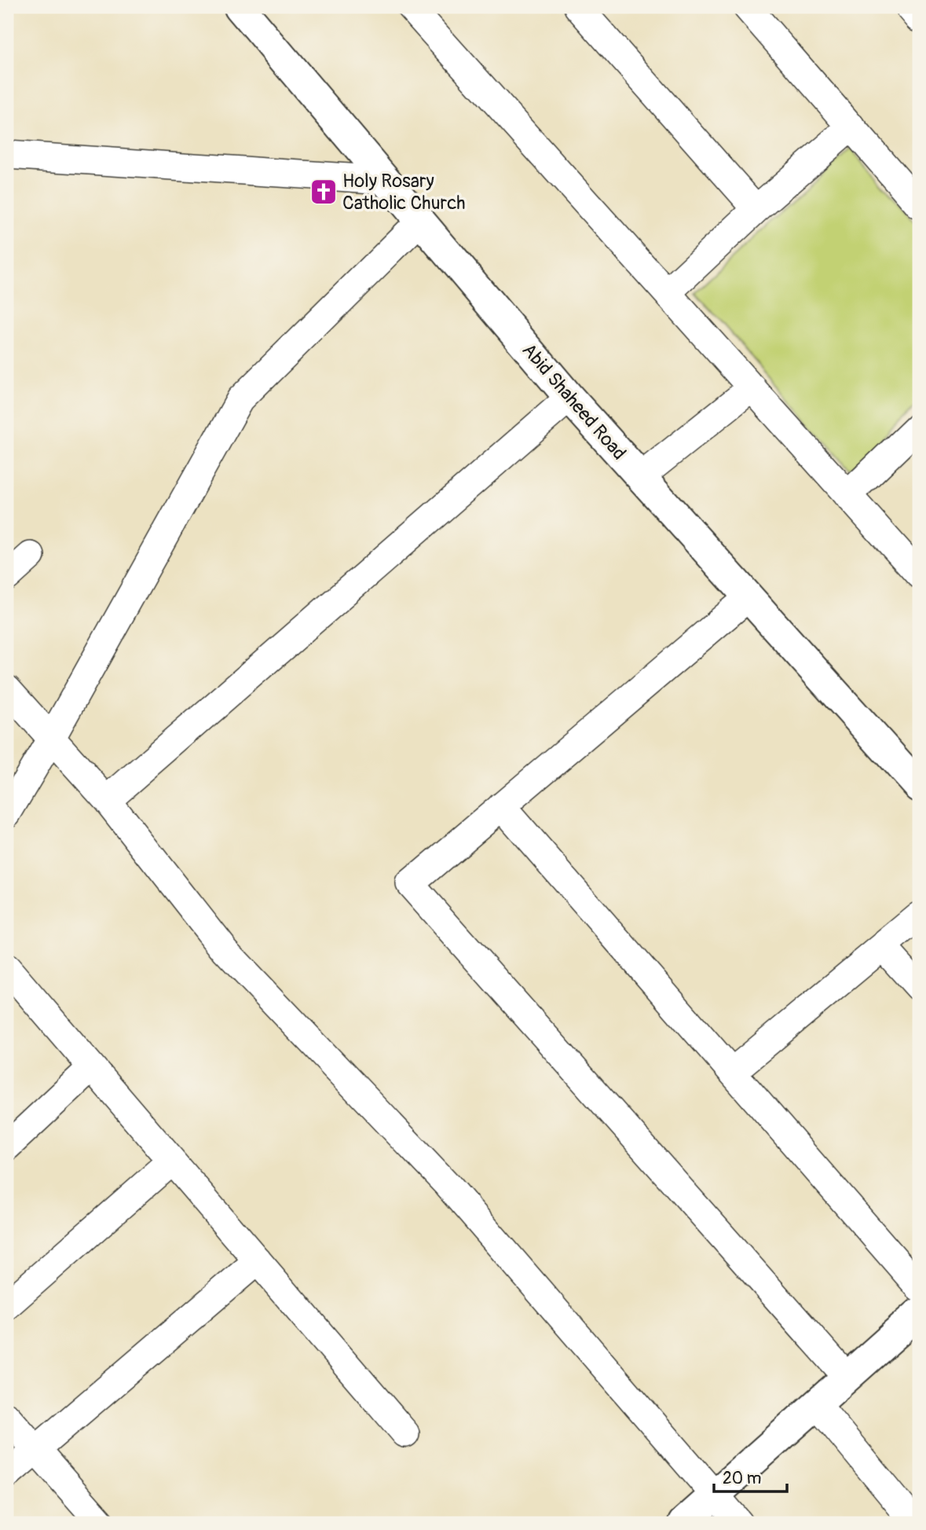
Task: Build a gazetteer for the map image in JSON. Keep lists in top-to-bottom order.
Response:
{
  "streets": {
    "street": ["Abid Shaheed Road"]
  },
  "places": {
    "church": ["Holy Rosary Catholic Church"]
  },
  "scale_bar": "20 m"
}
